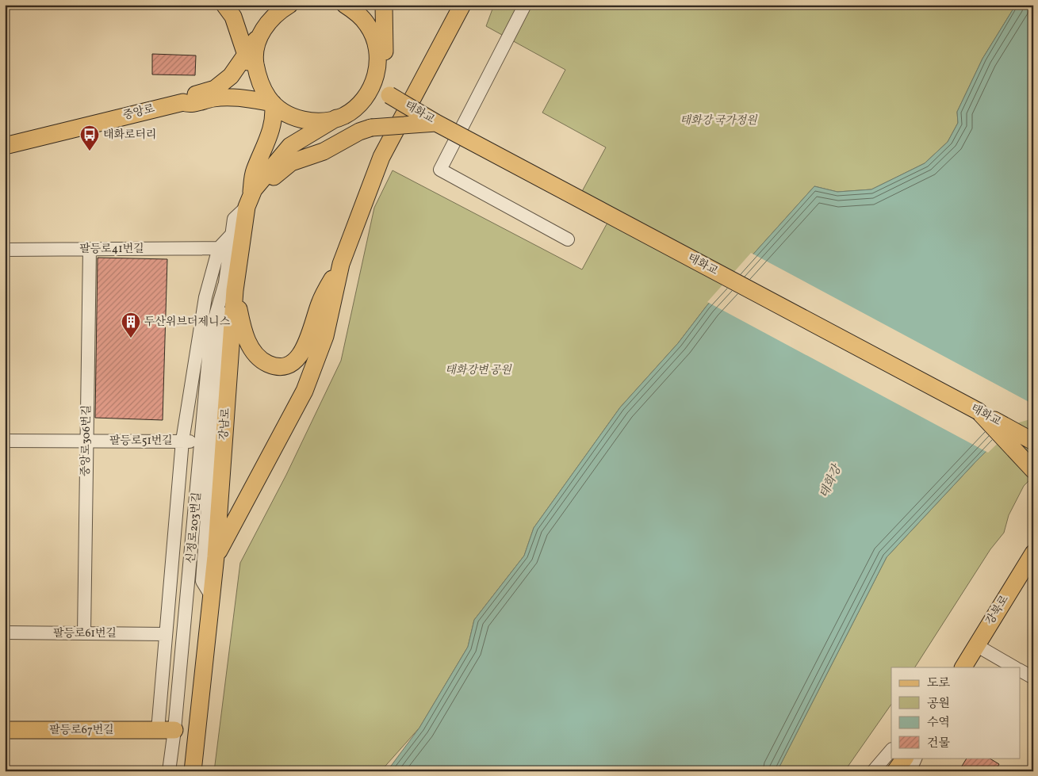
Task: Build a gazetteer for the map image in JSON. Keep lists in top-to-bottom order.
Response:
{
  "streets": {
    "main road": [
      "중앙로",
      "태화교",
      "강남로",
      "강북로",
      "팔등로67번길"
    ],
    "street": [
      "팔등로41번길",
      "중앙로306번길",
      "팔등로51번길",
      "신정로203번길",
      "팔등로61번길"
    ]
  },
  "crossings": [
    ["태화교", "강남로"],
    ["팔등로41번길", "중앙로306번길"],
    ["강남로", "신정로203번길"],
    ["중앙로306번길", "팔등로51번길"],
    ["중앙로306번길", "팔등로61번길"],
    ["팔등로51번길", "신정로203번길"],
    ["신정로203번길", "팔등로67번길"]
  ],
  "water": ["태화강"],
  "parks": ["태화강 국가정원", "태화강변 공원"],
  "places": {
    "bus stop": ["태화로터리"],
    "building": ["두산위브더제니스"]
  },
  "legend": [
    "도로",
    "공원",
    "수역",
    "건물"
  ]
}
